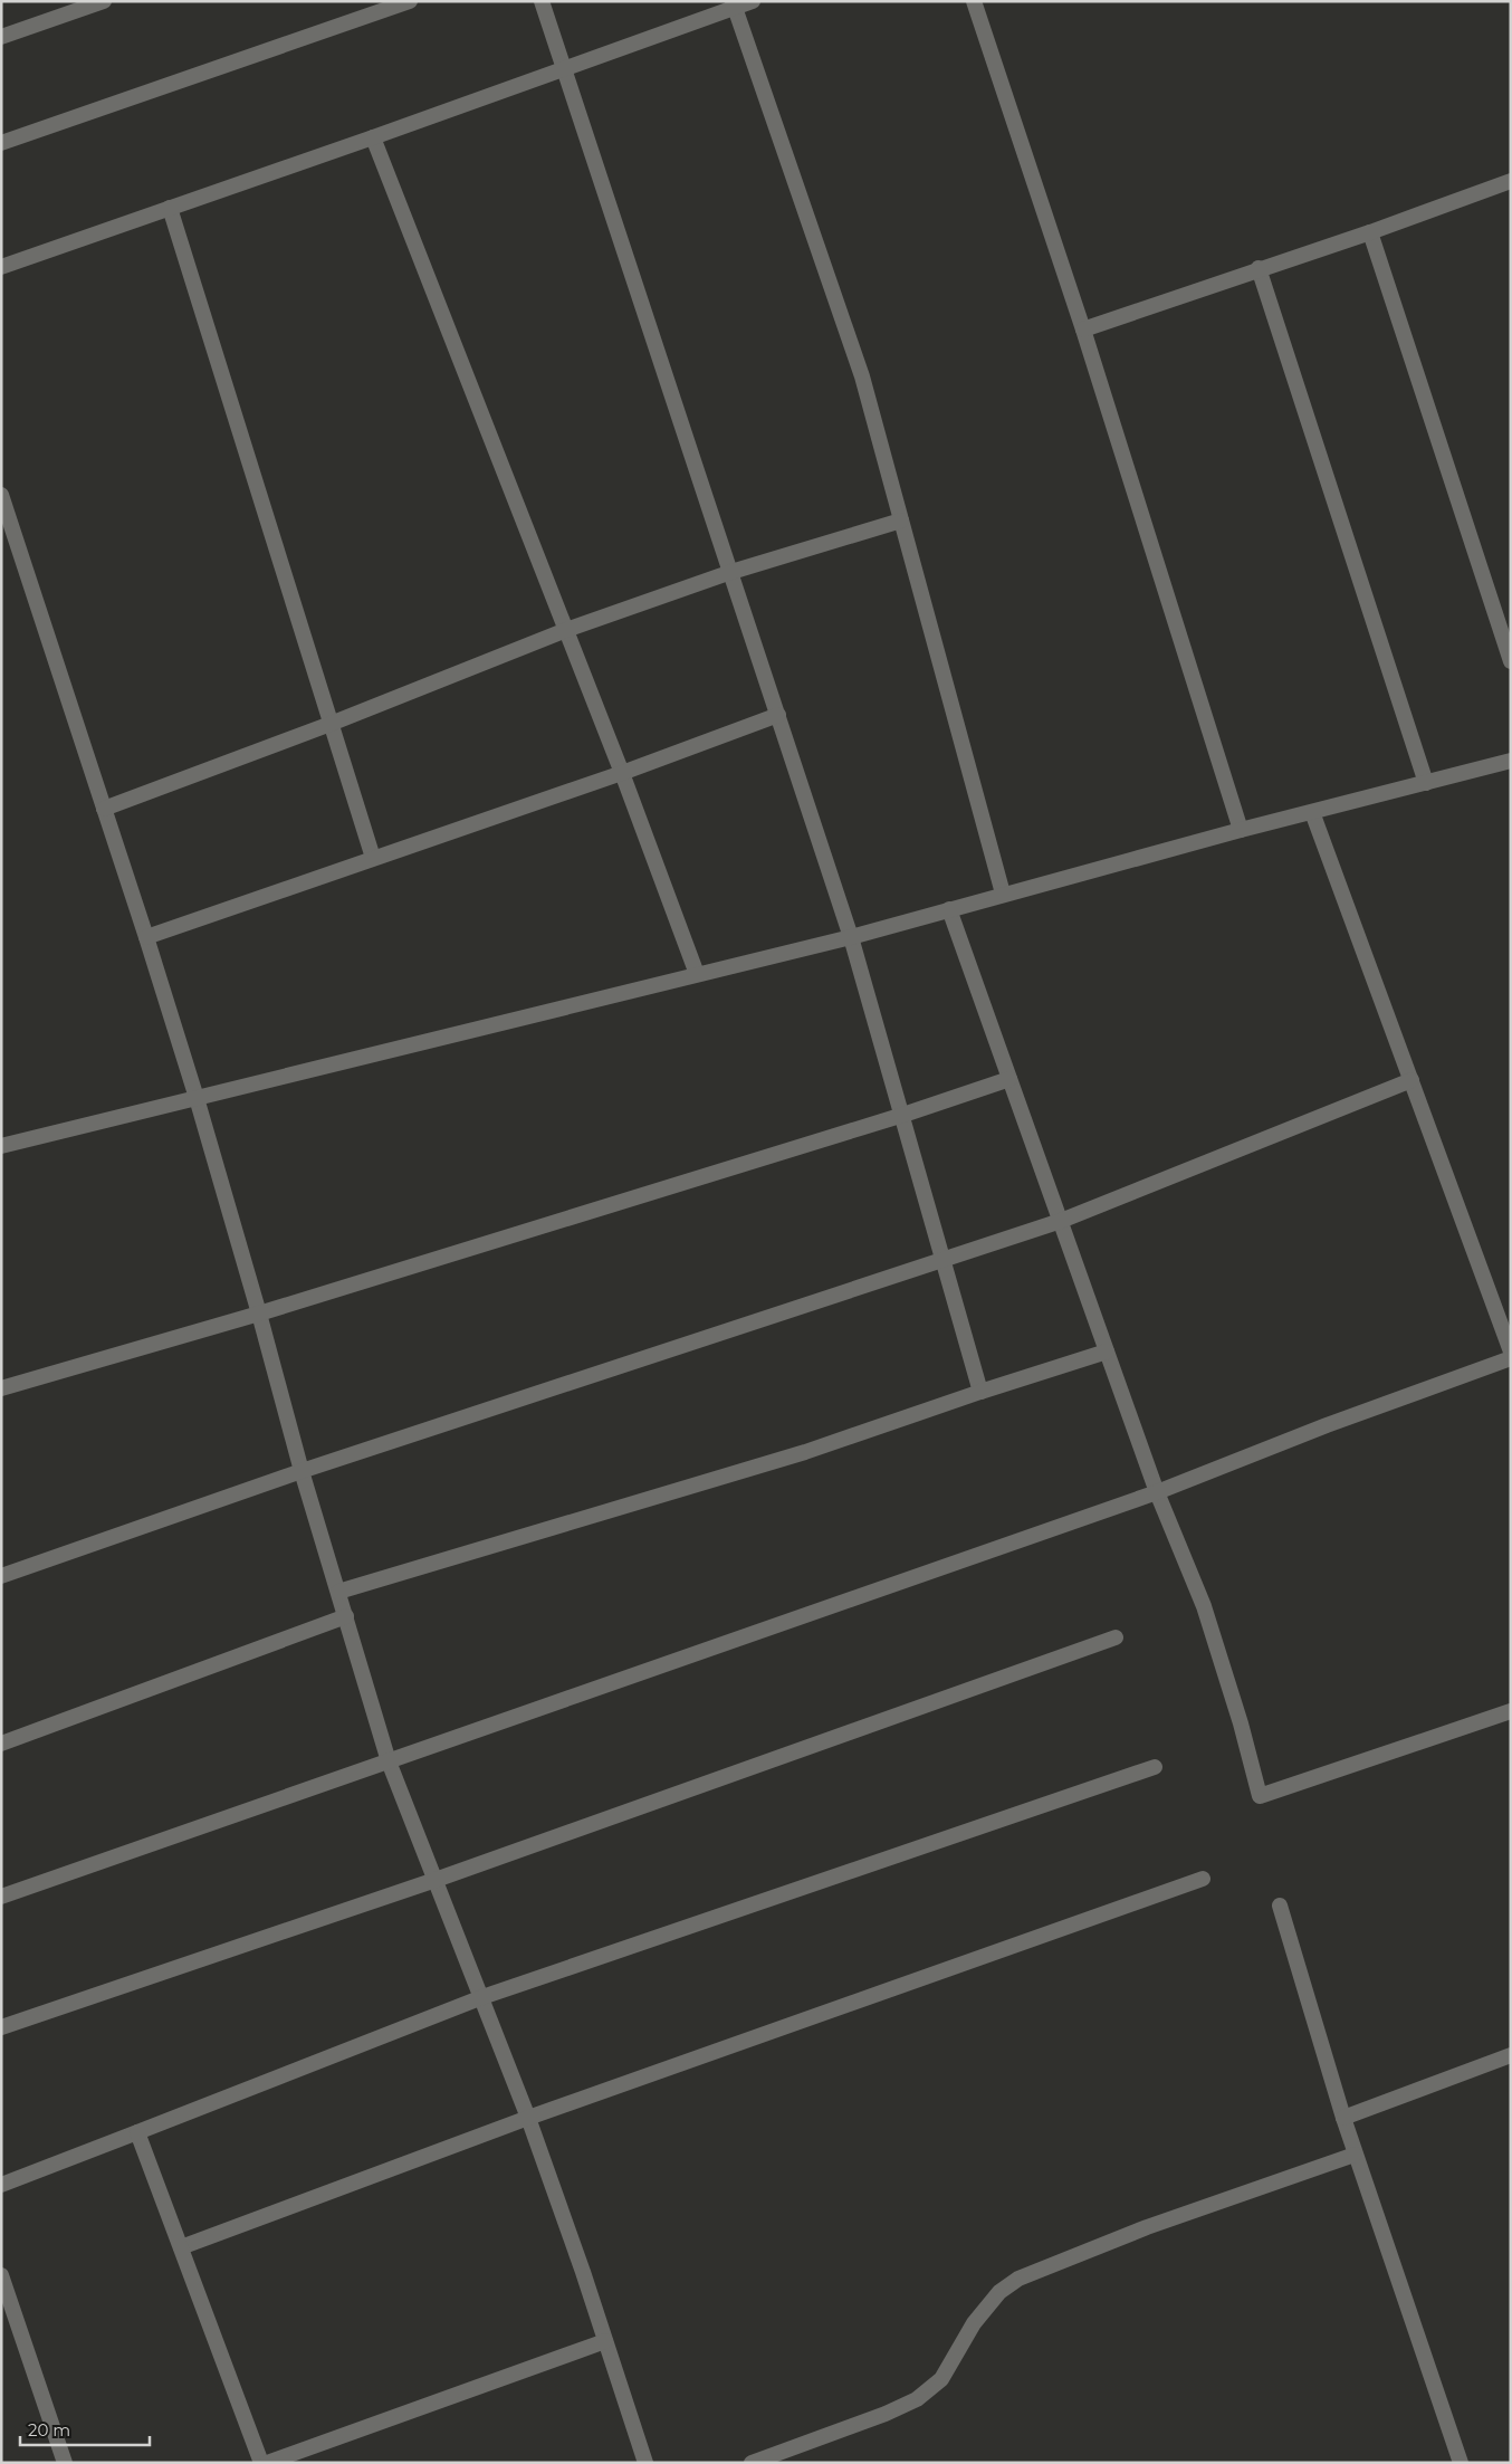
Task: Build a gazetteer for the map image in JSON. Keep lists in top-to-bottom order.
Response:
{
  "scale_bar": "20 m"
}
